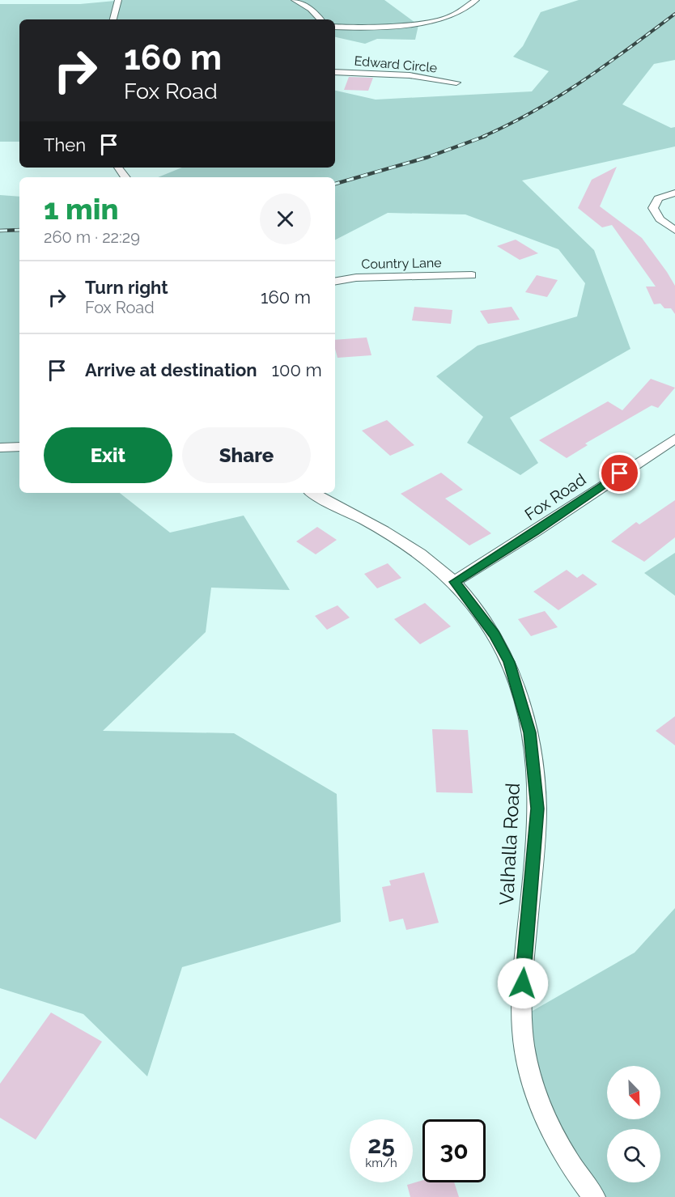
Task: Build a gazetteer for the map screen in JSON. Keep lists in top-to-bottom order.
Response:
{
  "streets": {
    "street": [
      "Edward Circle",
      "Country Lane",
      "Fox Road",
      "Valhalla Road"
    ]
  },
  "crossings": [
    ["Fox Road", "Valhalla Road"]
  ],
  "north": "bottom right",
  "page": {
    "turn": ["160 m", "Fox Road"],
    "then": "Then",
    "heading": ["1 min", "260 m · 22:29"],
    "list": [
      {
        "name": "Turn right",
        "note": "Fox Road",
        "value": "160 m"
      },
      {
        "name": "Arrive at destination",
        "value": "100 m"
      }
    ],
    "buttons": ["Exit", "Share"],
    "speed": "25 km/h",
    "limit": "30"
  }
}
